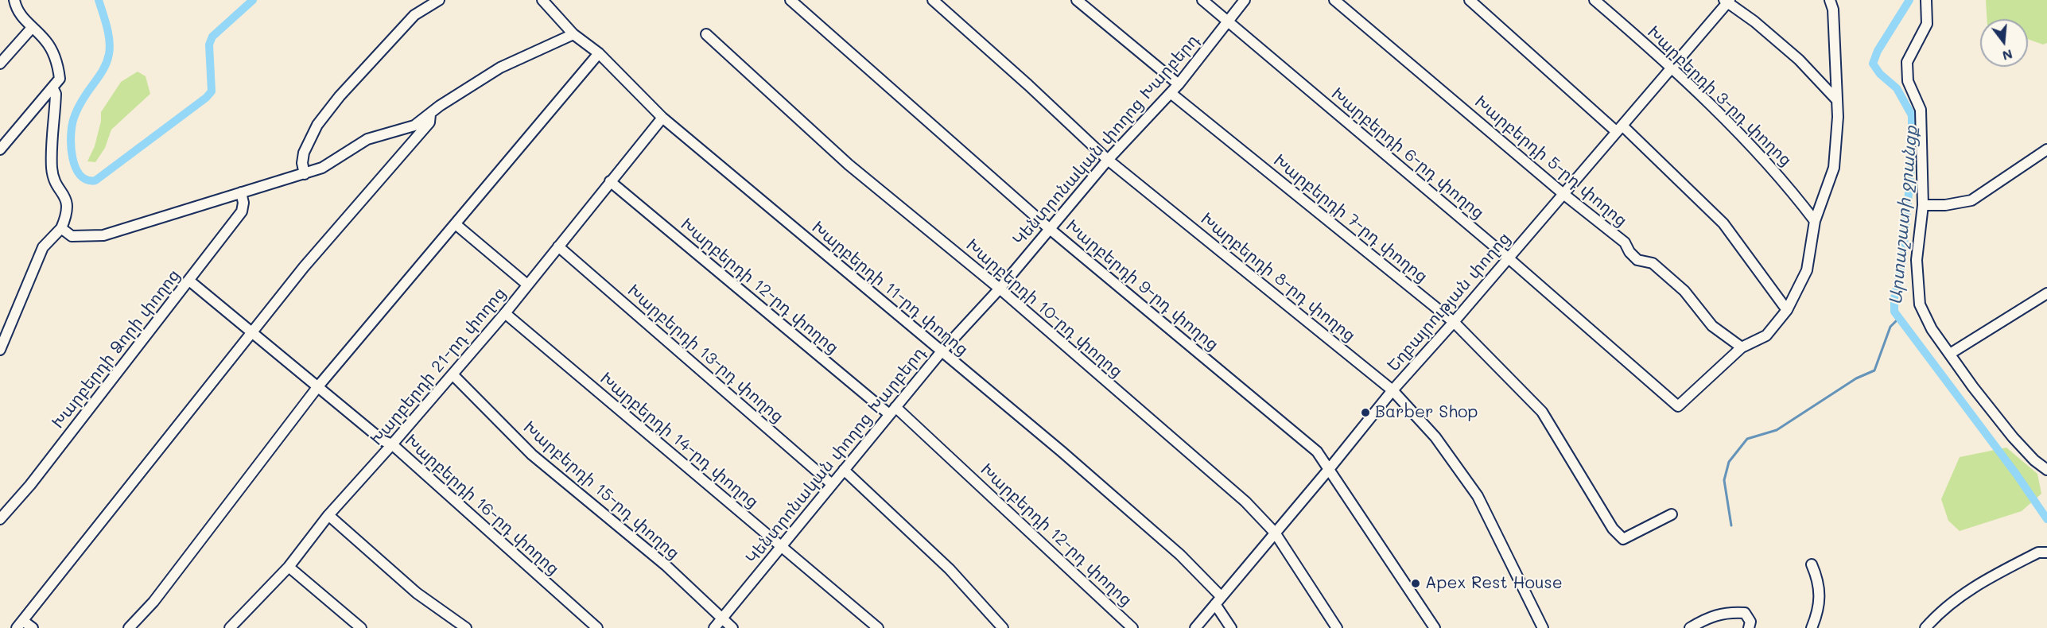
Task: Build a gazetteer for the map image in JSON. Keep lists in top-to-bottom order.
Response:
{
  "streets": {
    "street": [
      "Խարբերդի 3-րդ փողոց",
      "Կենտրոնական փողոց Խարբերդ",
      "Խարբերդի 6-րդ փողոց",
      "Խարբերդի 5-րդ փողոց",
      "Խարբերդի 7-րդ փողոց",
      "Խարբերդի 8-րդ փողոց",
      "Խարբերդի 9-րդ փողոց",
      "Խարբերդի 12-րդ փողոց",
      "Խարբերդի 11-րդ փողոց",
      "Եղբայրության փողոց",
      "Խարբերդի 10-րդ փողոց",
      "Խարբերդի Ձորի փողոց",
      "Խարբերդի 13-րդ փողոց",
      "Խարբերդի 21-րդ փողոց",
      "Խարբերդի 14-րդ փողոց",
      "Խարբերդի 15-րդ փողոց",
      "Խարբերդի 16-րդ փողոց"
    ]
  },
  "crossings": [
    ["Խարբերդի 3-րդ փողոց", "Եղբայրության փողոց"],
    ["Կենտրոնական փողոց Խարբերդ", "Խարբերդի 6-րդ փողոց"],
    ["Կենտրոնական փողոց Խարբերդ", "Խարբերդի 7-րդ փողոց"],
    ["Կենտրոնական փողոց Խարբերդ", "Խարբերդի 8-րդ փողոց"],
    ["Կենտրոնական փողոց Խարբերդ", "Խարբերդի 9-րդ փողոց"],
    ["Կենտրոնական փողոց Խարբերդ", "Խարբերդի 12-րդ փողոց"],
    ["Կենտրոնական փողոց Խարբերդ", "Խարբերդի 11-րդ փողոց"],
    ["Կենտրոնական փողոց Խարբերդ", "Խարբերդի 10-րդ փողոց"],
    ["Կենտրոնական փողոց Խարբերդ", "Խարբերդի 13-րդ փողոց"],
    ["Կենտրոնական փողոց Խարբերդ", "Խարբերդի 14-րդ փողոց"],
    ["Կենտրոնական փողոց Խարբերդ", "Խարբերդի 15-րդ փողոց"],
    ["Խարբերդի 6-րդ փողոց", "Խարբերդի 5-րդ փողոց"],
    ["Խարբերդի 6-րդ փողոց", "Եղբայրության փողոց"],
    ["Խարբերդի 5-րդ փողոց", "Եղբայրության փողոց"],
    ["Խարբերդի 7-րդ փողոց", "Եղբայրության փողոց"],
    ["Խարբերդի 8-րդ փողոց", "Եղբայրության փողոց"],
    ["Խարբերդի 9-րդ փողոց", "Եղբայրության փողոց"],
    ["Խարբերդի 12-րդ փողոց", "Խարբերդի 21-րդ փողոց"],
    ["Խարբերդի 11-րդ փողոց", "Եղբայրության փողոց"],
    ["Խարբերդի 11-րդ փողոց", "Խարբերդի 21-րդ փողոց"],
    ["Եղբայրության փողոց", "Խարբերդի 10-րդ փողոց"],
    ["Խարբերդի Ձորի փողոց", "Խարբերդի 16-րդ փողոց"],
    ["Խարբերդի 13-րդ փողոց", "Խարբերդի 21-րդ փողոց"],
    ["Խարբերդի 21-րդ փողոց", "Խարբերդի 14-րդ փողոց"],
    ["Խարբերդի 21-րդ փողոց", "Խարբերդի 15-րդ փողոց"],
    ["Խարբերդի 21-րդ փողոց", "Խարբերդի 16-րդ փողոց"]
  ],
  "water": ["Արտաշատի ջրանցք"],
  "places": ["Barber Shop", "Apex Rest House"],
  "north": "bottom"
}
